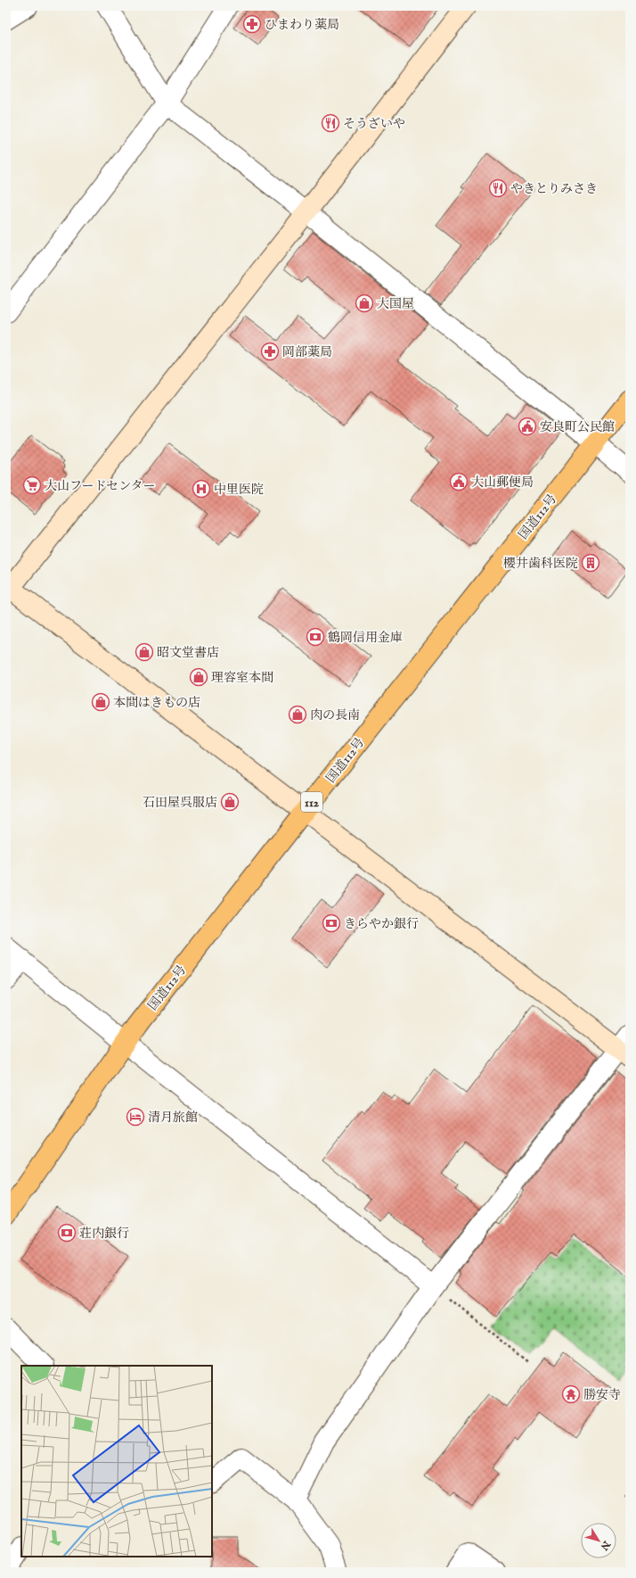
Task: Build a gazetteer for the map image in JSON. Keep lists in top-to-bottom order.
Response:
{
  "streets": {
    "highway": ["国道112号", "112"]
  },
  "places": {
    "pharmacy": ["ひまわり薬局", "岡部薬局"],
    "restaurant": ["そうざいや", "やきとりみさき"],
    "shop": [
      "大国屋",
      "昭文堂書店",
      "理容室本間",
      "本間はきもの店",
      "肉の長南",
      "石田屋呉服店"
    ],
    "public building": ["安良町公民館", "大山郵便局"],
    "supermarket": ["大山フードセンター"],
    "hospital": ["中里医院"],
    "building": ["櫻井歯科医院"],
    "bank": ["鶴岡信用金庫", "きらやか銀行", "荘内銀行"],
    "hotel": ["清月旅館"],
    "temple": ["勝安寺"]
  },
  "north": "bottom right"
}
